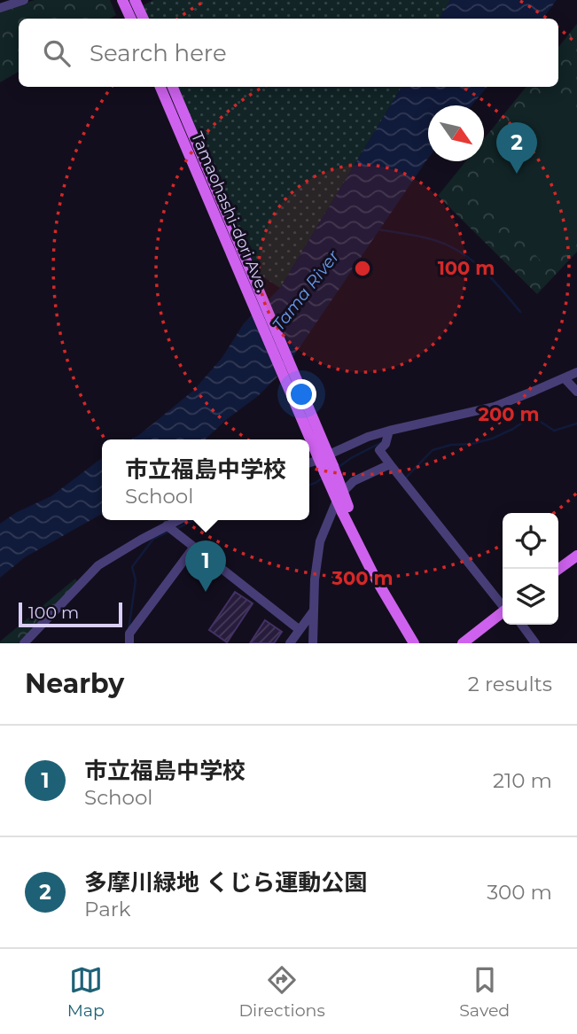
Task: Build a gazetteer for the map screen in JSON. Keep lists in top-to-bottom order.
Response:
{
  "streets": {
    "main road": ["Tamaohashi-dori Ave."]
  },
  "water": ["Tama River"],
  "scale_bar": "100 m",
  "north": "bottom right",
  "page": {
    "search": "Search here",
    "pins": ["2", "1"],
    "popup": ["市立福島中学校", "School"],
    "scale": "100 m",
    "heading": ["Nearby", "2 results"],
    "list": [
      {
        "mark": "1",
        "name": "市立福島中学校",
        "note": "School",
        "value": "210 m"
      },
      {
        "mark": "2",
        "name": "多摩川緑地 くじら運動公園",
        "note": "Park",
        "value": "300 m"
      }
    ],
    "nav": ["Map", "Directions", "Saved"]
  },
  "rings": ["100 m", "200 m", "300 m"]
}
